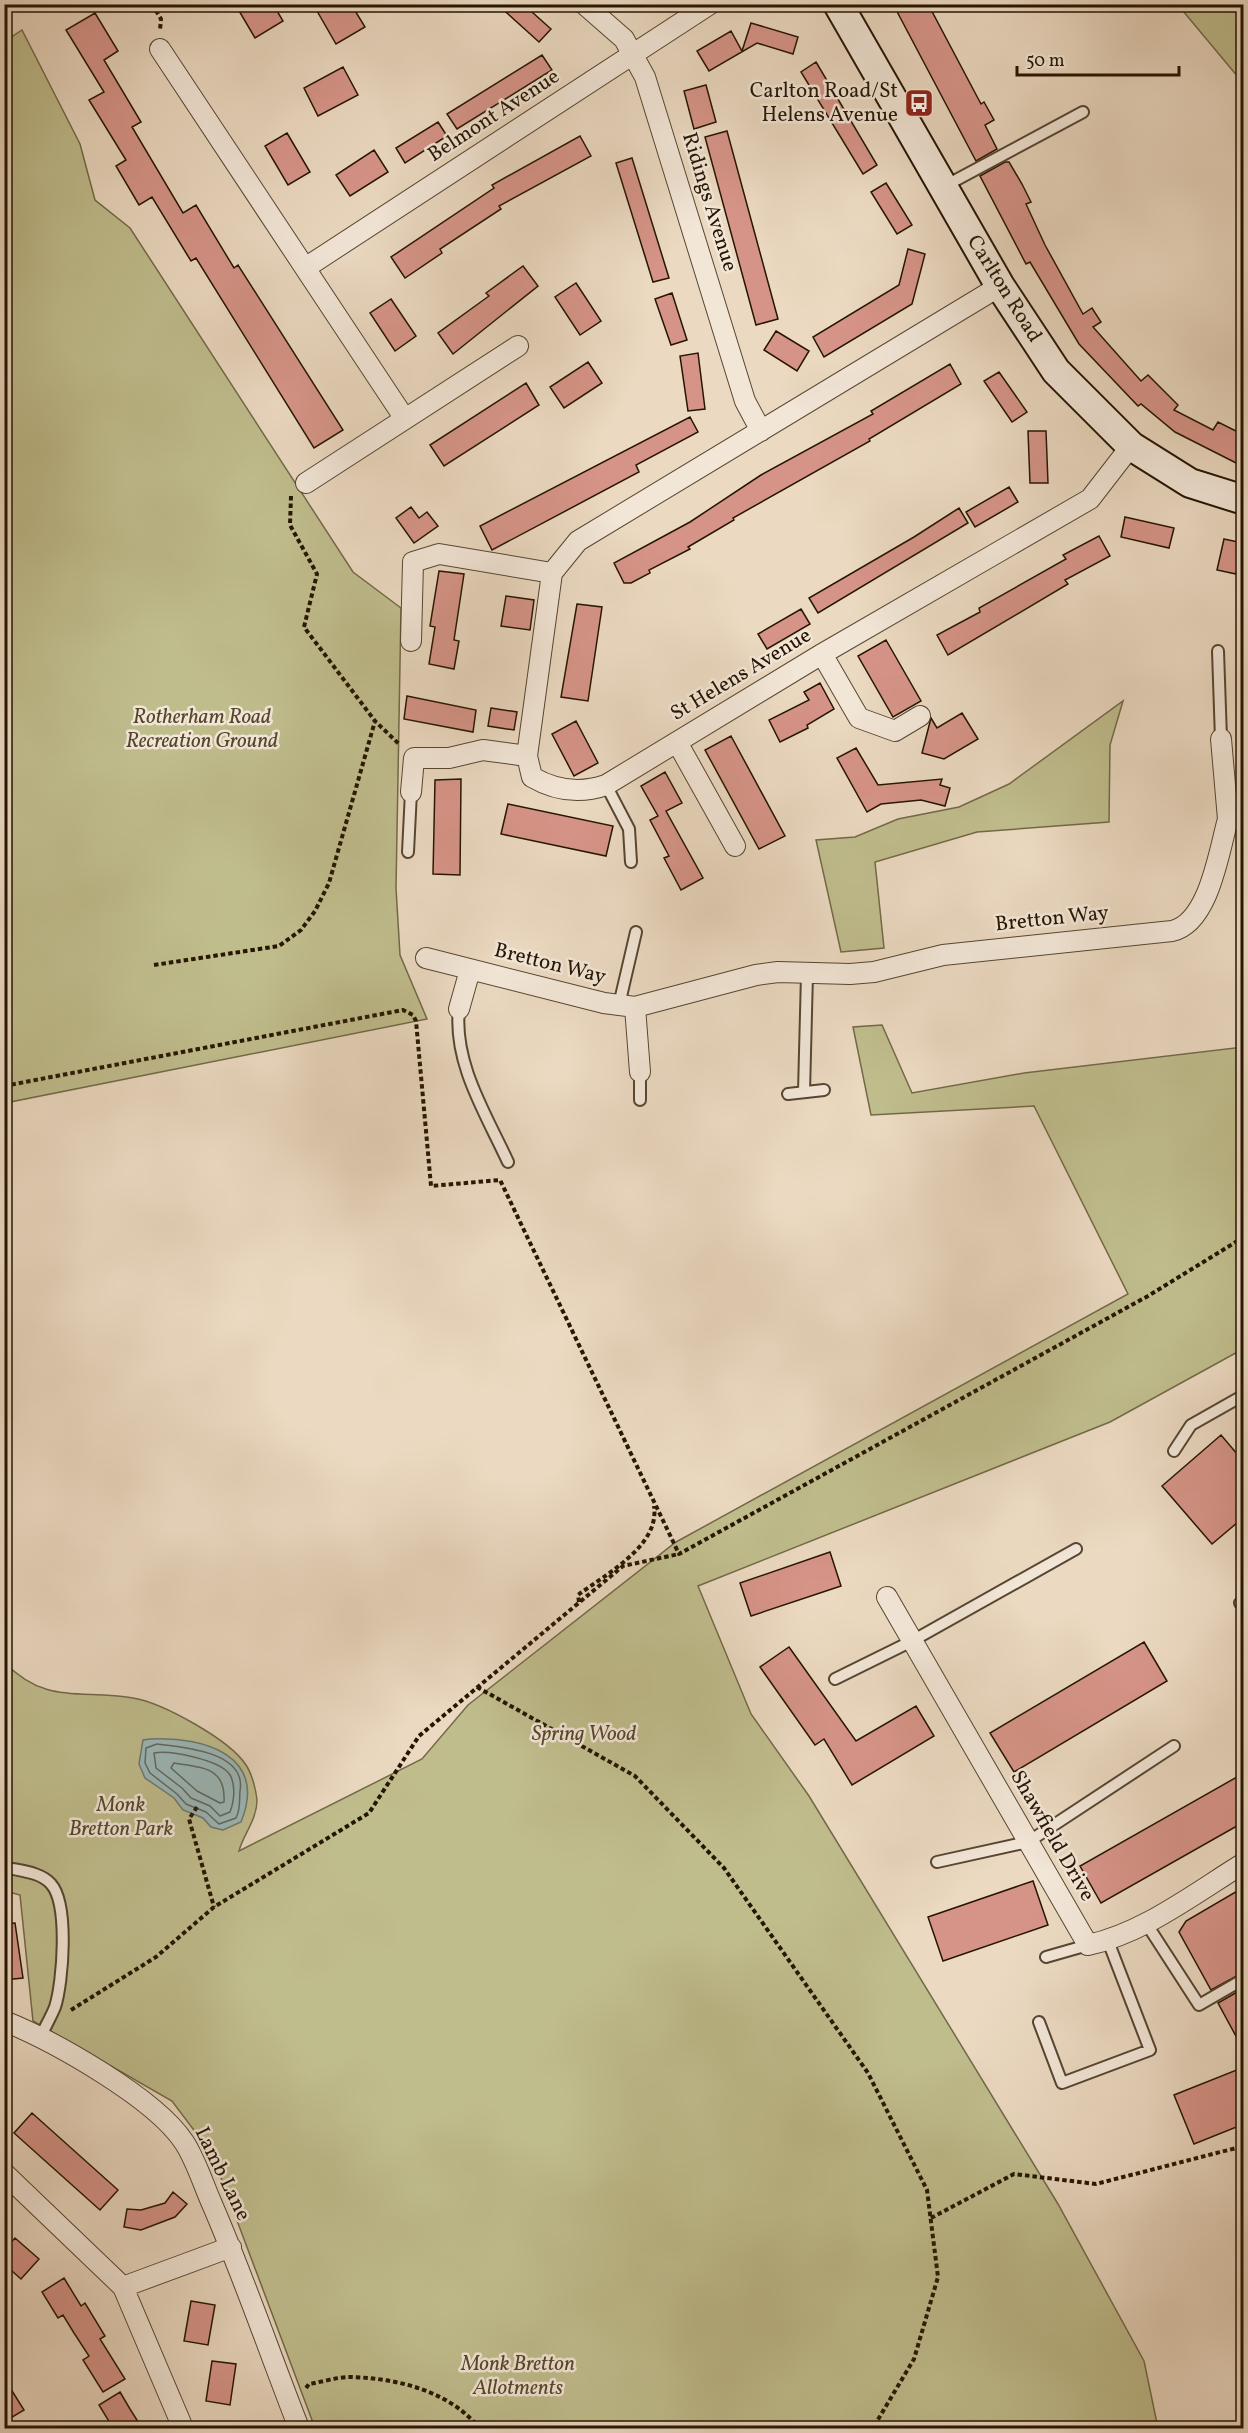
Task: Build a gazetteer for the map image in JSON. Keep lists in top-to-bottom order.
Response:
{
  "streets": {
    "main road": ["Carlton Road"],
    "street": [
      "Belmont Avenue",
      "Ridings Avenue",
      "St Helens Avenue",
      "Bretton Way",
      "Shawfield Drive",
      "Lamb Lane"
    ]
  },
  "crossings": [
    ["Belmont Avenue", "Ridings Avenue"],
    ["Carlton Road", "St Helens Avenue"]
  ],
  "parks": [
    "Rotherham Road Recreation Ground",
    "Spring Wood",
    "Monk Bretton Park",
    "Monk Bretton Allotments"
  ],
  "places": {
    "bus stop": ["Carlton Road/St Helens Avenue"]
  },
  "scale_bar": "50 m"
}
